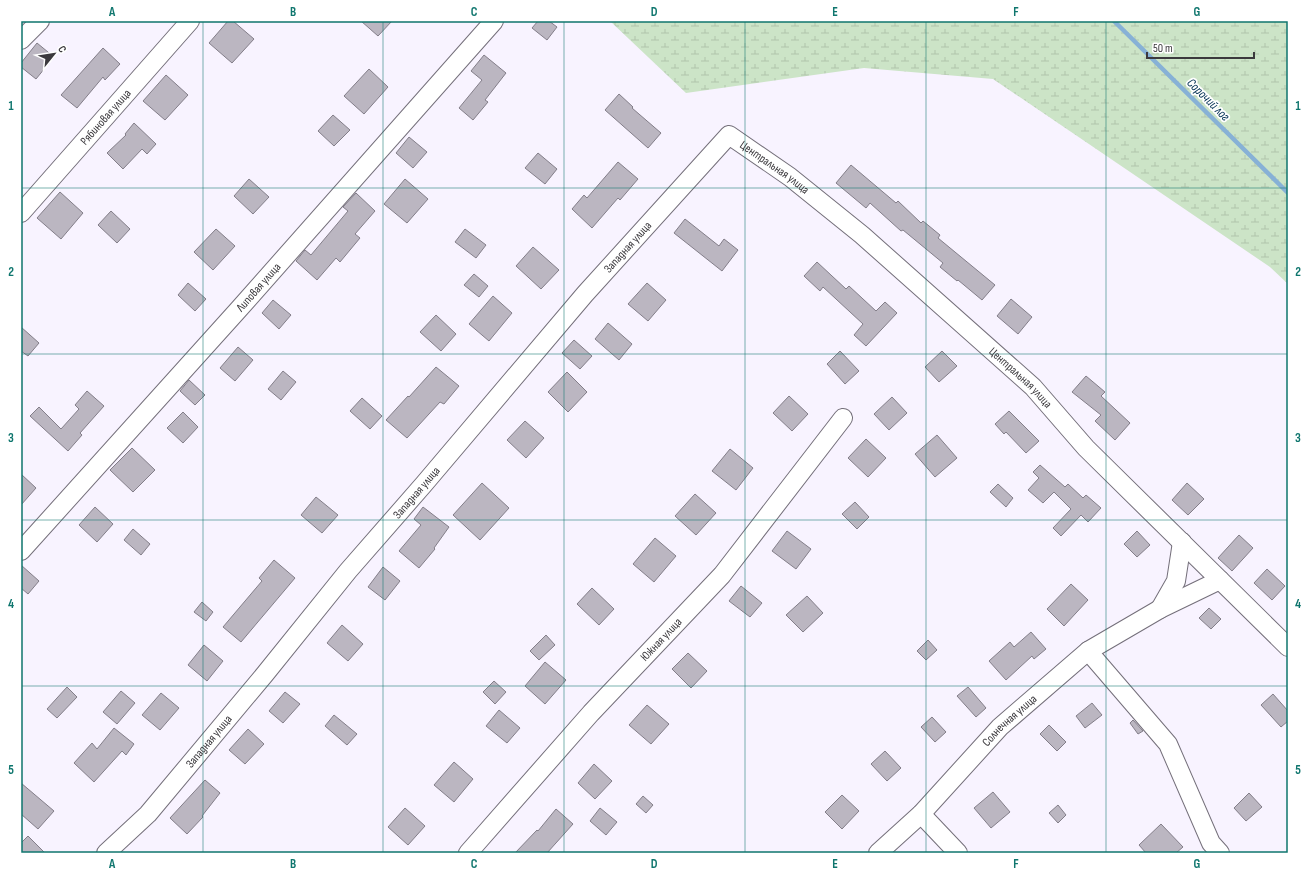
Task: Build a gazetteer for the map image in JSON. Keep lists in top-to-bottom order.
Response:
{
  "streets": {
    "street": [
      "Рябиновая улица",
      "Центральная улица",
      "Западная улица",
      "Липовая улица",
      "Южная улица",
      "Солнечная улица"
    ]
  },
  "crossings": [
    ["Центральная улица", "Западная улица"],
    ["Центральная улица", "Солнечная улица"]
  ],
  "water": ["Сорочий лог"],
  "scale_bar": "50 m",
  "north": "top right",
  "grid": {
    "columns": [
      "A",
      "B",
      "C",
      "D",
      "E",
      "F",
      "G"
    ],
    "rows": [
      "1",
      "2",
      "3",
      "4",
      "5"
    ]
  }
}
